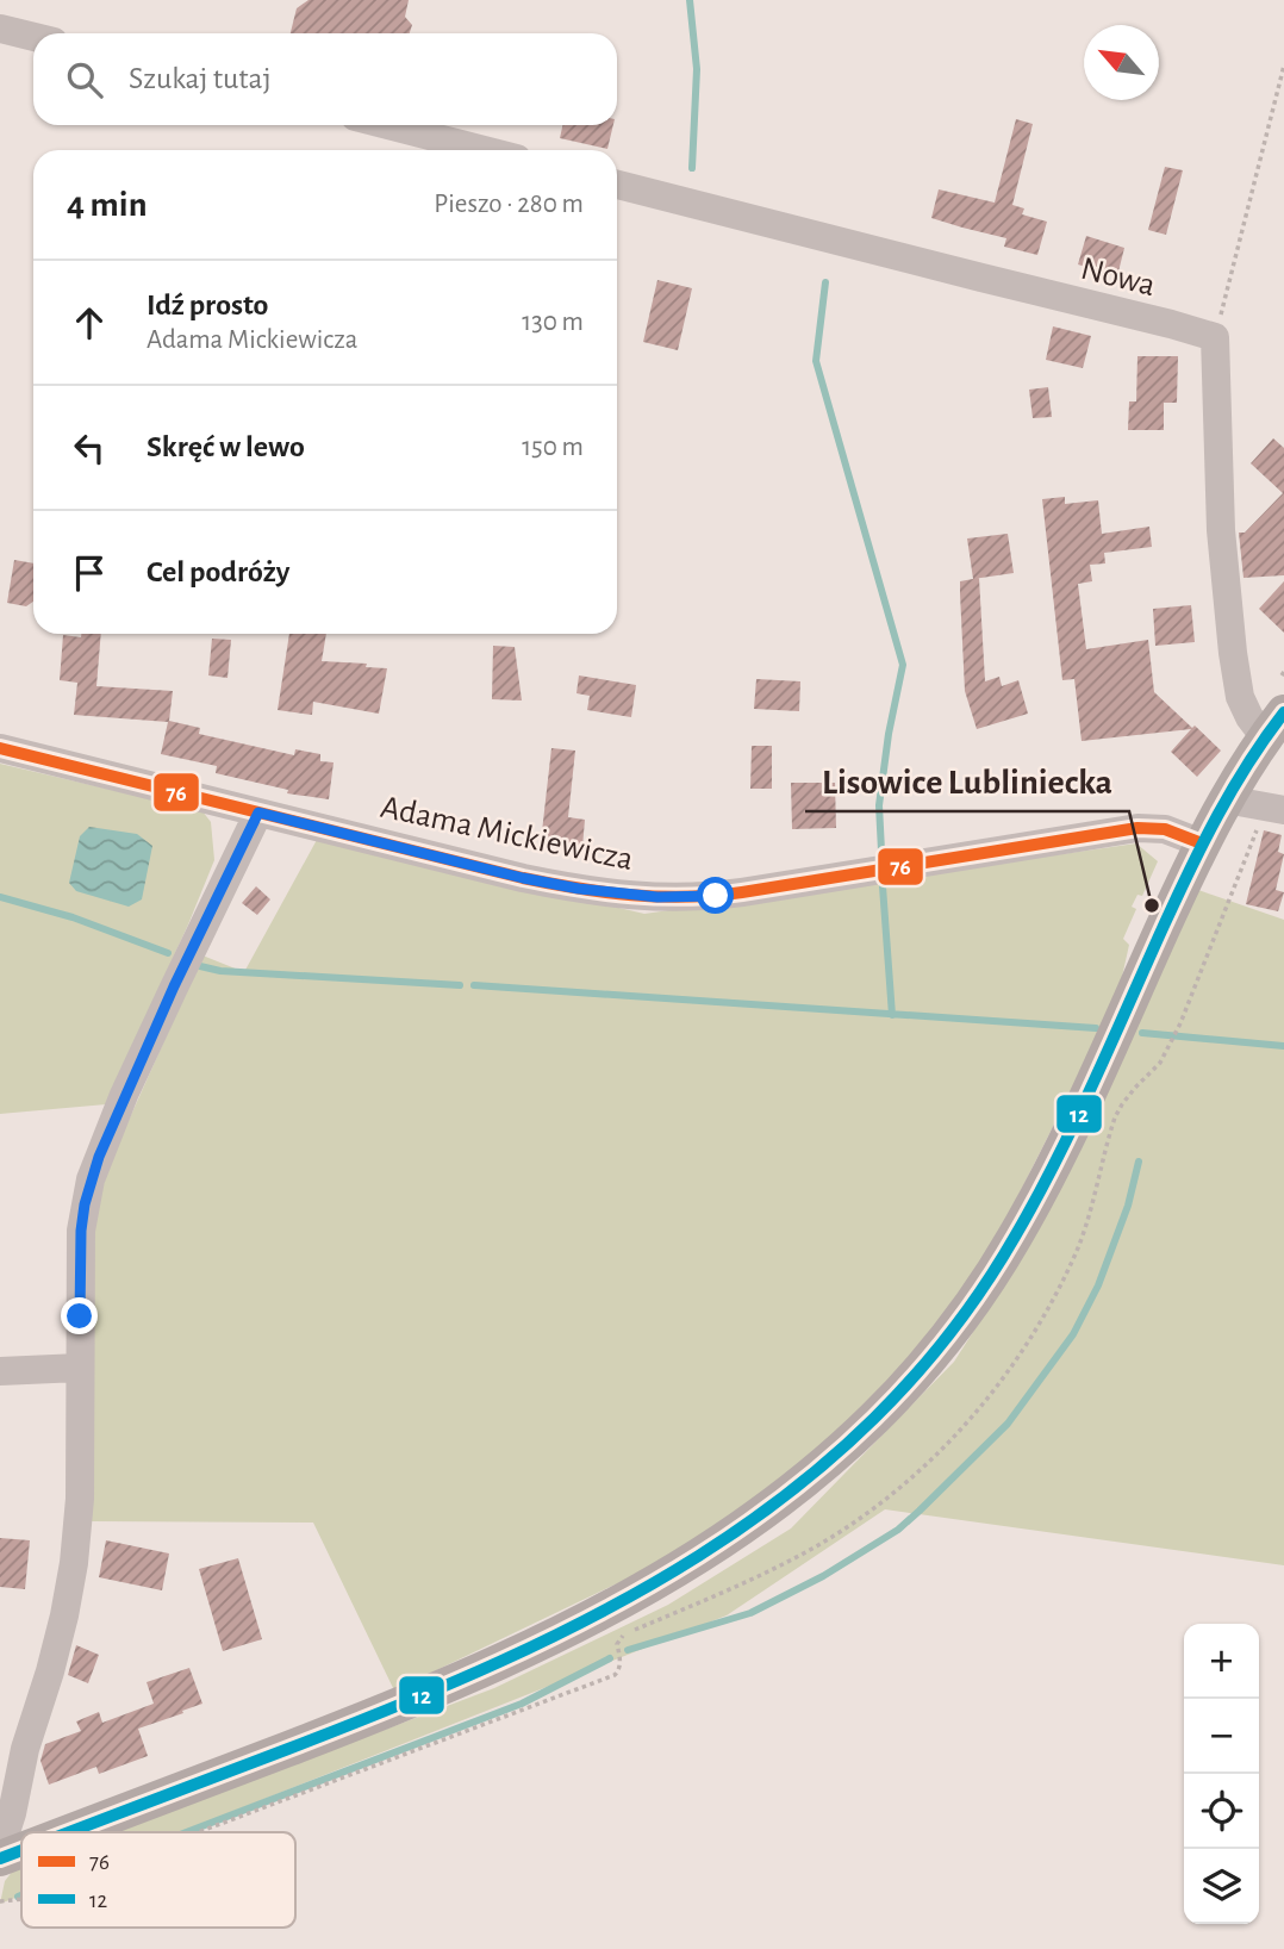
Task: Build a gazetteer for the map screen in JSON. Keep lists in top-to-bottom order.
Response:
{
  "streets": {
    "street": ["Nowa", "Adama Mickiewicza"]
  },
  "places": ["Lisowice Lubliniecka"],
  "lines": ["transit line 12", "transit line 76"],
  "legend": ["76", "12"],
  "north": "top left",
  "page": {
    "search": "Szukaj tutaj",
    "heading": ["4 min", "Pieszo · 280 m"],
    "list": [
      ["Idź prosto", "Adama Mickiewicza", "130 m"],
      ["Skręć w lewo", "150 m"],
      "Cel podróży"
    ],
    "map_buttons": ["+", "−"]
  }
}
